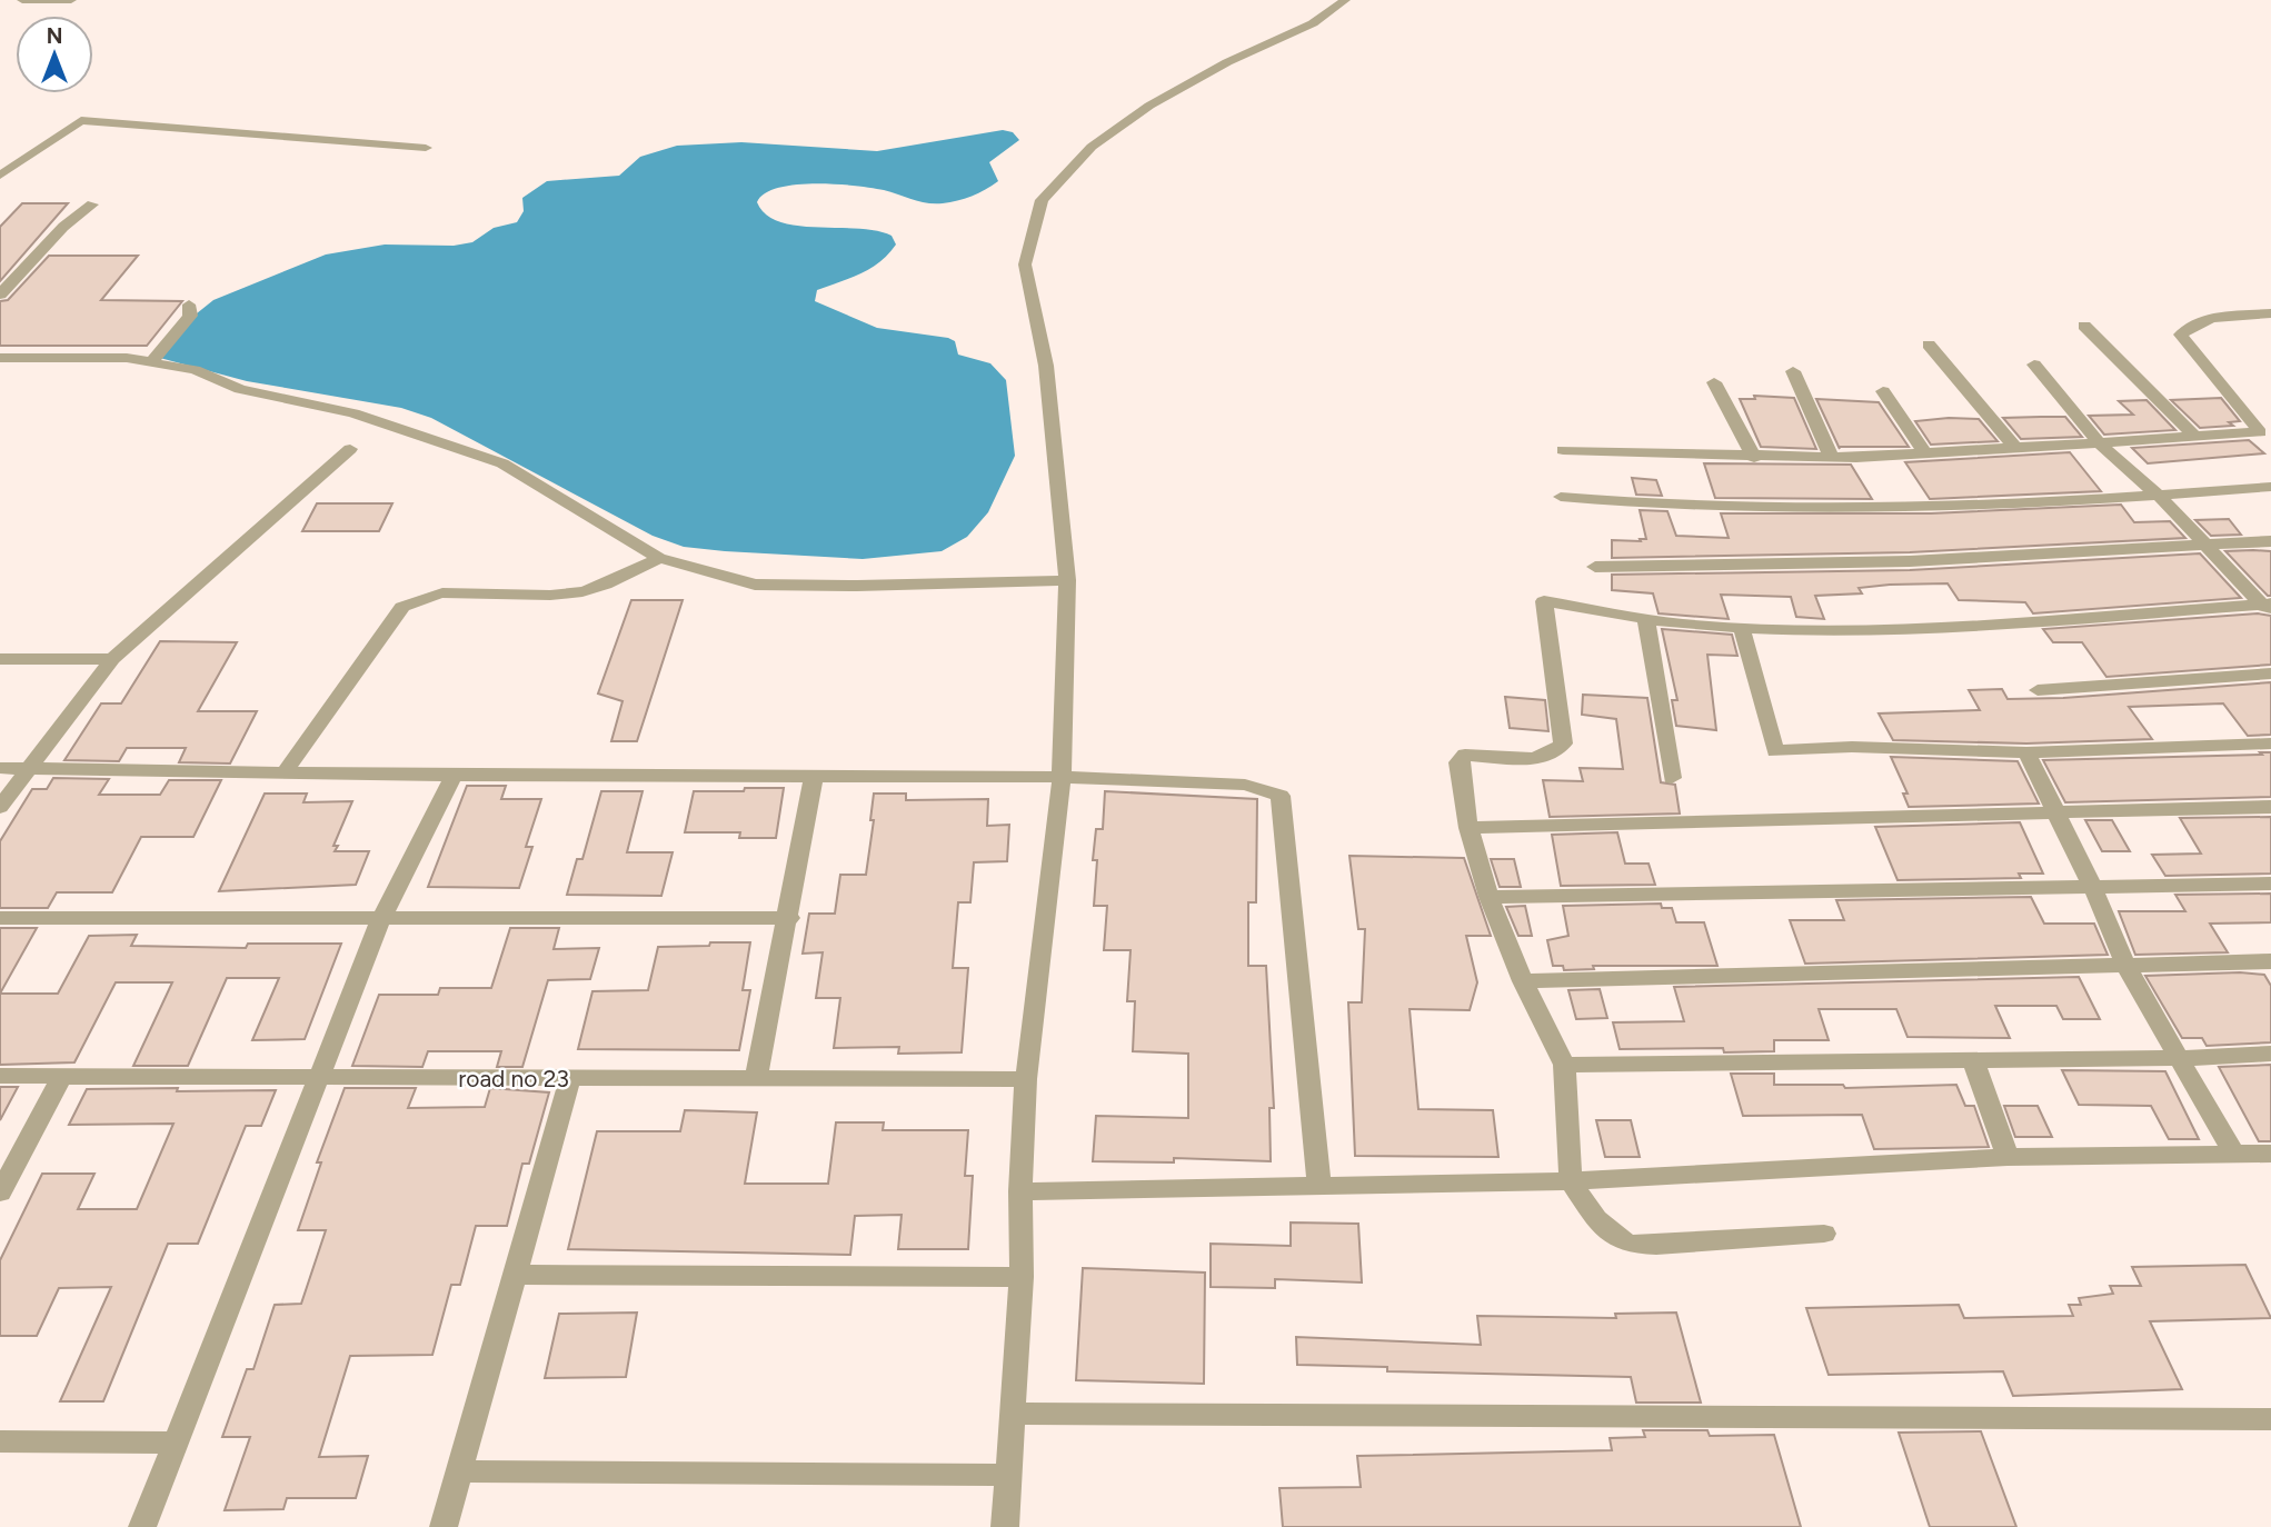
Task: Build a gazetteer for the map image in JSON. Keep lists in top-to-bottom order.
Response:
{
  "streets": {
    "street": ["road no 23"]
  },
  "north": "top"
}
